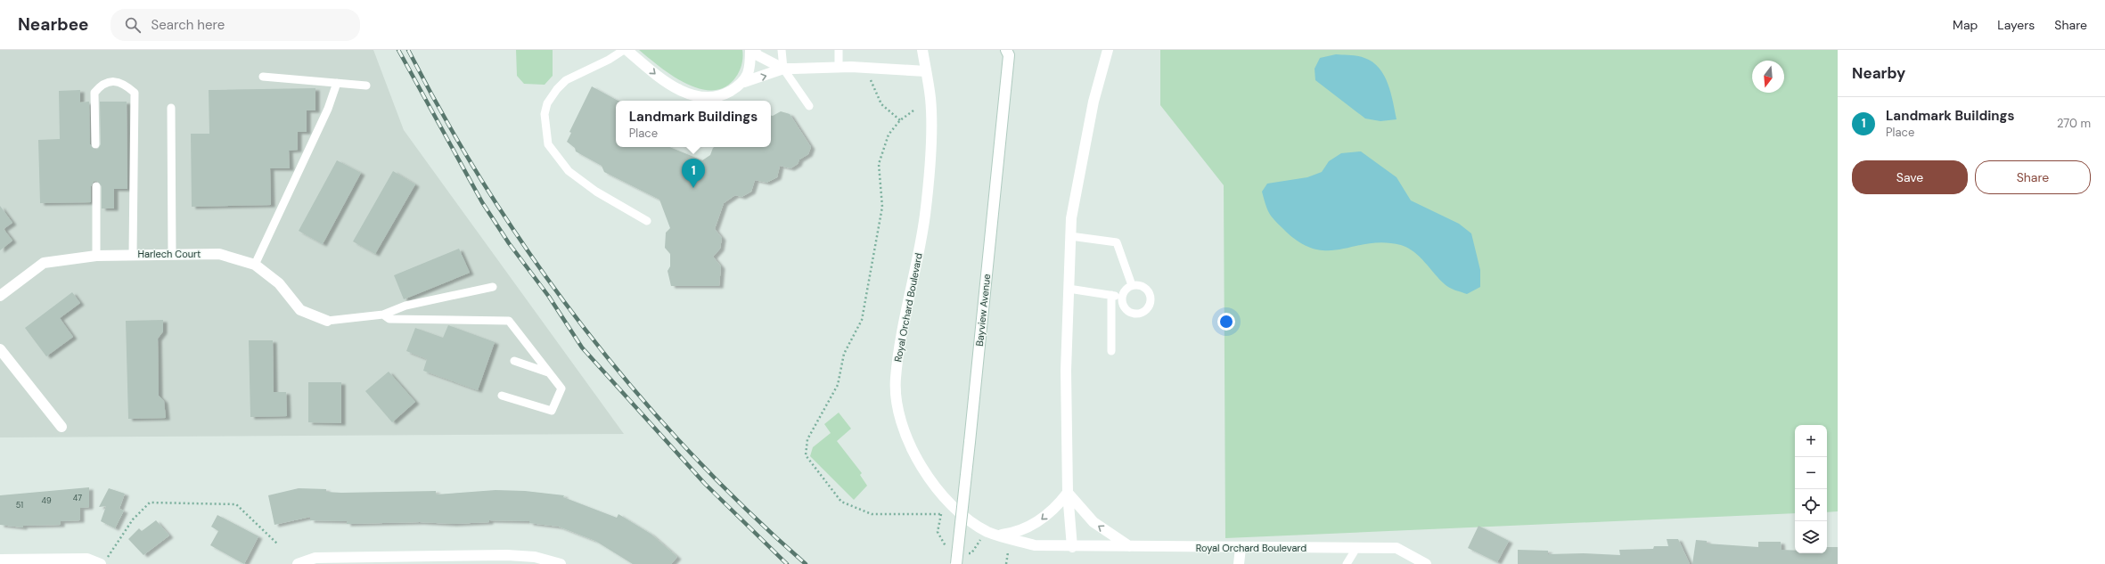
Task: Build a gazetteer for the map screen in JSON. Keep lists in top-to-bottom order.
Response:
{
  "streets": {
    "street": ["Harlech Court", "Royal Orchard Boulevard", "Bayview Avenue"]
  },
  "house_numbers": ["47", "49", "51"],
  "north": "bottom",
  "page": {
    "header": "Nearbee",
    "search": "Search here",
    "nav": ["Map", "Layers", "Share"],
    "heading": "Nearby",
    "list": [
      {
        "mark": "1",
        "name": "Landmark Buildings",
        "note": "Place",
        "value": "270 m"
      }
    ],
    "popup": ["Landmark Buildings", "Place"],
    "buttons": ["Save", "Share"],
    "pins": "1",
    "map_buttons": ["+", "−"]
  }
}
